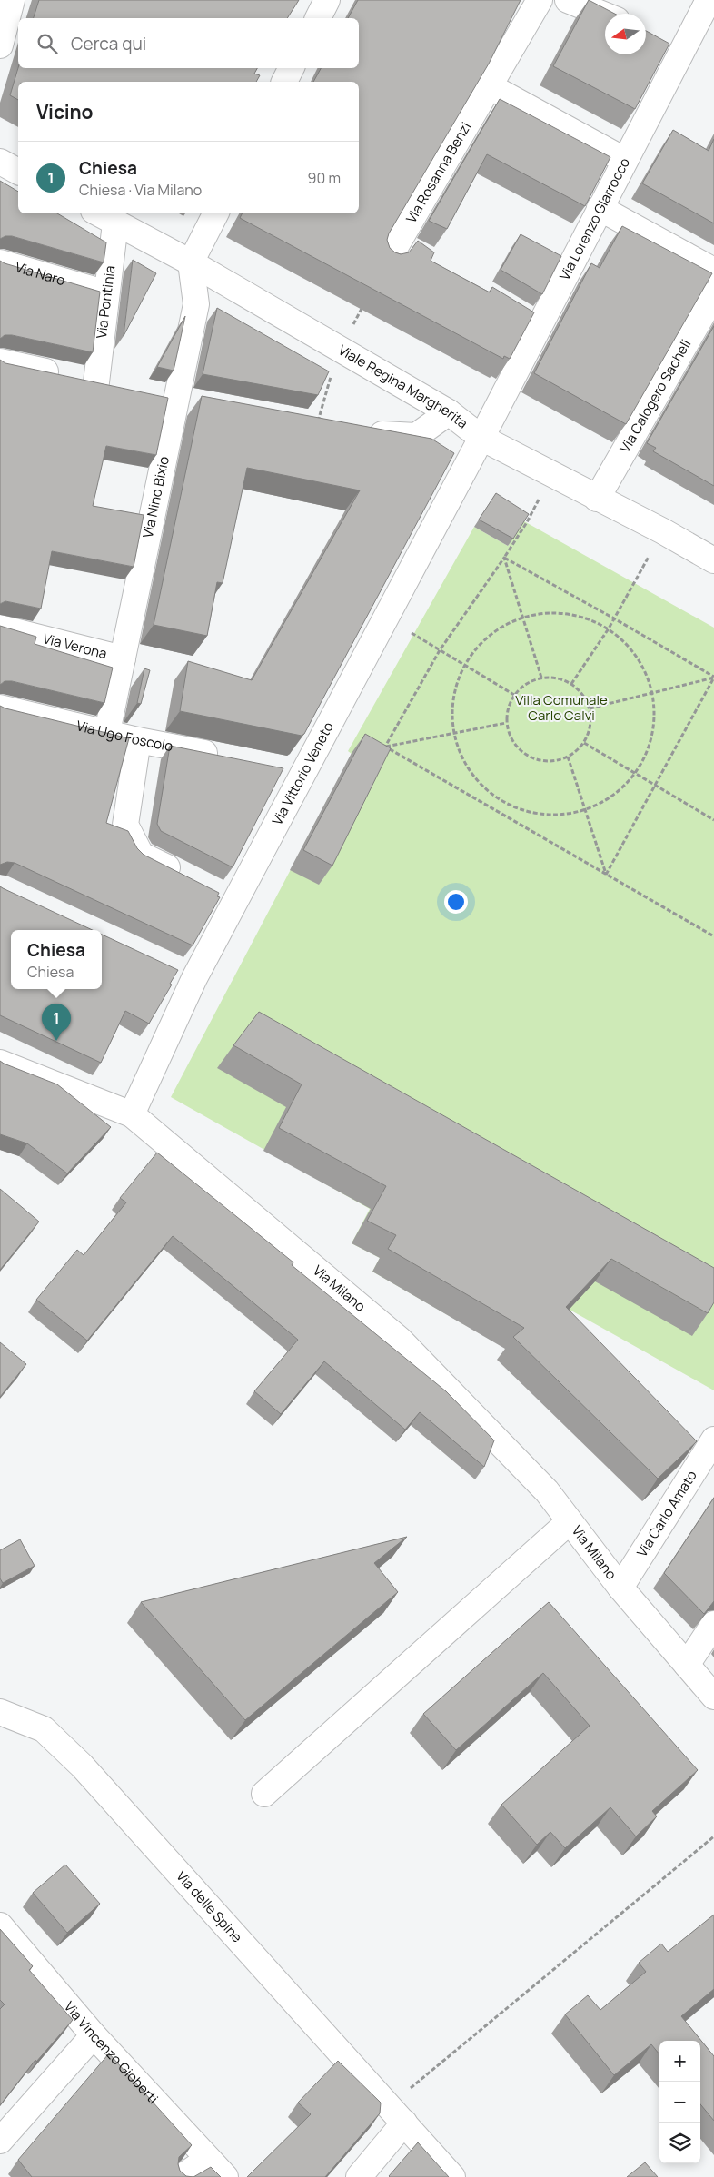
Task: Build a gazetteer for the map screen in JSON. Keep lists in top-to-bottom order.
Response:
{
  "streets": {
    "street": [
      "Via Rosanna Benzi",
      "Via Lorenzo Giarrocco",
      "Via Naro",
      "Via Pontinia",
      "Viale Regina Margherita",
      "Via Calogero Sacheli",
      "Via Nino Bixio",
      "Via Verona",
      "Via Ugo Foscolo",
      "Via Vittorio Veneto",
      "Via Milano",
      "Via Carlo Amato",
      "Via delle Spine",
      "Via Vincenzo Gioberti"
    ]
  },
  "crossings": [
    ["Via Lorenzo Giarrocco", "Viale Regina Margherita"],
    ["Via Lorenzo Giarrocco", "Via Vittorio Veneto"],
    ["Via Naro", "Via Pontinia"],
    ["Via Pontinia", "Viale Regina Margherita"],
    ["Viale Regina Margherita", "Via Calogero Sacheli"],
    ["Viale Regina Margherita", "Via Nino Bixio"],
    ["Viale Regina Margherita", "Via Vittorio Veneto"],
    ["Via Nino Bixio", "Via Verona"],
    ["Via Nino Bixio", "Via Ugo Foscolo"],
    ["Via Vittorio Veneto", "Via Milano"],
    ["Via Milano", "Via Carlo Amato"]
  ],
  "parks": ["Villa Comunale Carlo Calvi"],
  "north": "left",
  "page": {
    "search": "Cerca qui",
    "heading": "Vicino",
    "list": [
      {
        "mark": "1",
        "name": "Chiesa",
        "note": "Chiesa · Via Milano",
        "value": "90 m"
      }
    ],
    "popup": ["Chiesa", "Chiesa"],
    "pins": "1",
    "map_buttons": ["+", "−"]
  }
}
